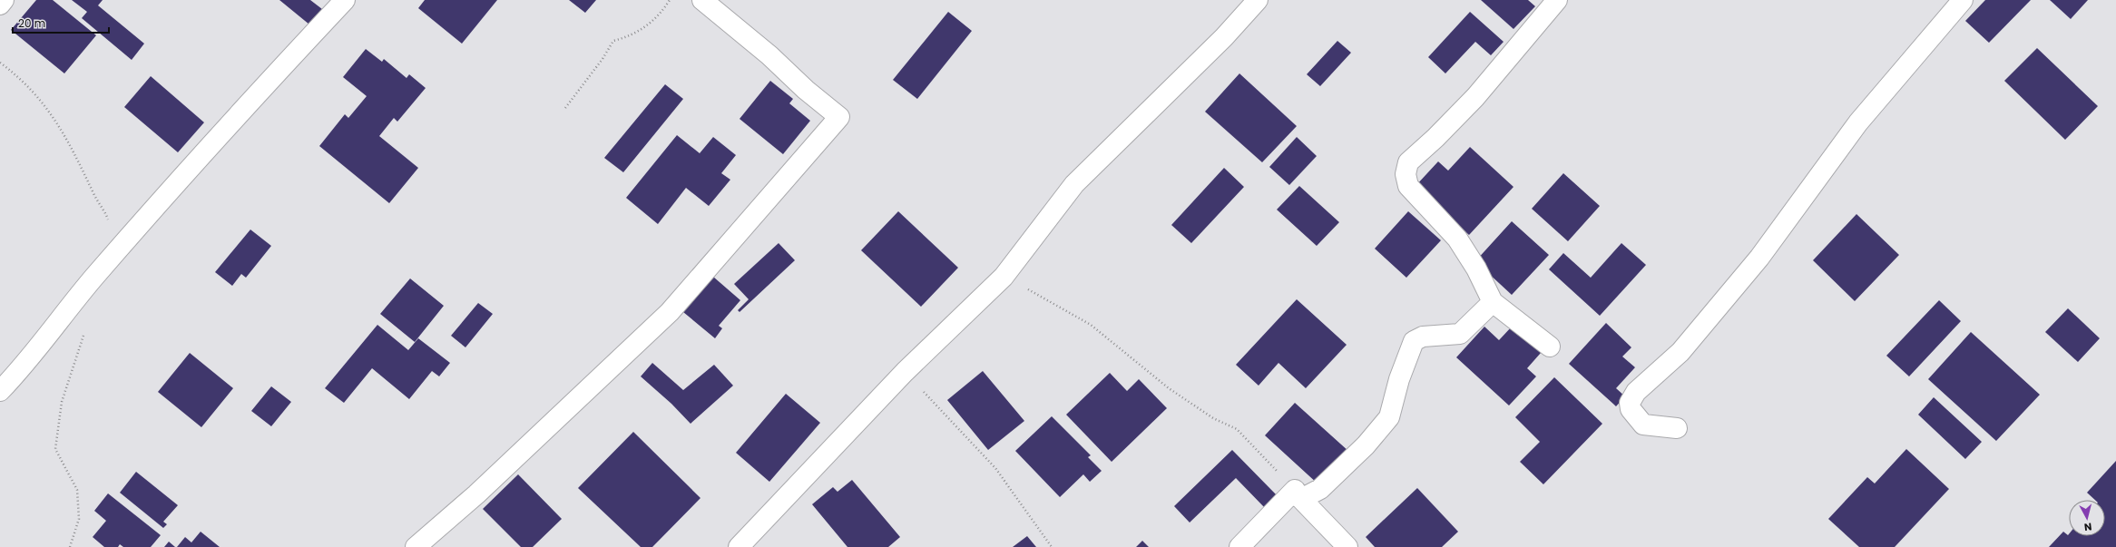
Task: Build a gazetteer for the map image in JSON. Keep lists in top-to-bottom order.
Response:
{
  "scale_bar": "20 m",
  "north": "bottom"
}
